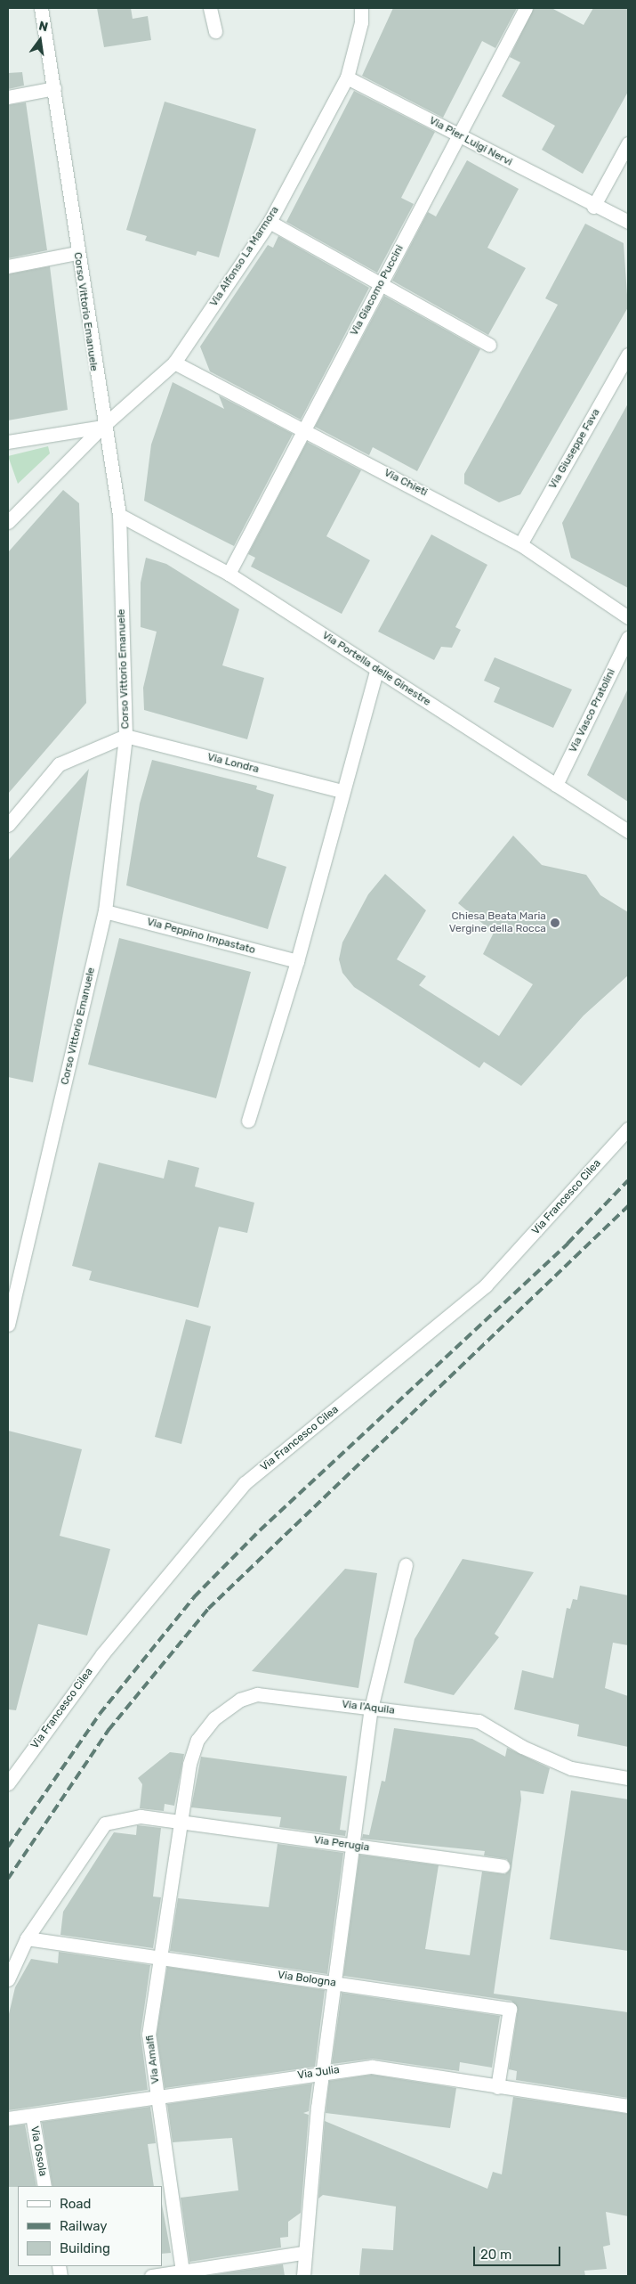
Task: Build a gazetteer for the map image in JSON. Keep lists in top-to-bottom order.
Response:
{
  "streets": {
    "street": [
      "Via Pier Luigi Nervi",
      "Via Alfonso La Marmora",
      "Via Giacomo Puccini",
      "Corso Vittorio Emanuele",
      "Via Giuseppe Fava",
      "Via Chieti",
      "Via Portella delle Ginestre",
      "Via Vasco Pratolini",
      "Via Londra",
      "Via Peppino Impastato",
      "Via Francesco Cilea",
      "Via l'Aquila",
      "Via Perugia",
      "Via Bologna",
      "Via Amalfi",
      "Via Julia",
      "Via Ossola"
    ]
  },
  "crossings": [
    ["Via Pier Luigi Nervi", "Via Alfonso La Marmora"],
    ["Via Pier Luigi Nervi", "Via Giacomo Puccini"],
    ["Via Alfonso La Marmora", "Corso Vittorio Emanuele"],
    ["Via Alfonso La Marmora", "Via Chieti"],
    ["Via Giacomo Puccini", "Via Chieti"],
    ["Via Giacomo Puccini", "Via Portella delle Ginestre"],
    ["Corso Vittorio Emanuele", "Via Portella delle Ginestre"],
    ["Corso Vittorio Emanuele", "Via Londra"],
    ["Corso Vittorio Emanuele", "Via Peppino Impastato"],
    ["Via Giuseppe Fava", "Via Chieti"],
    ["Via Portella delle Ginestre", "Via Vasco Pratolini"],
    ["Via l'Aquila", "Via Perugia"],
    ["Via l'Aquila", "Via Amalfi"],
    ["Via Perugia", "Via Bologna"],
    ["Via Perugia", "Via Amalfi"],
    ["Via Bologna", "Via Amalfi"],
    ["Via Bologna", "Via Julia"],
    ["Via Amalfi", "Via Julia"],
    ["Via Julia", "Via Ossola"]
  ],
  "places": ["Chiesa Beata Maria Vergine della Rocca"],
  "legend": ["Road", "Railway", "Building"],
  "scale_bar": "20 m",
  "north": "top"
}
